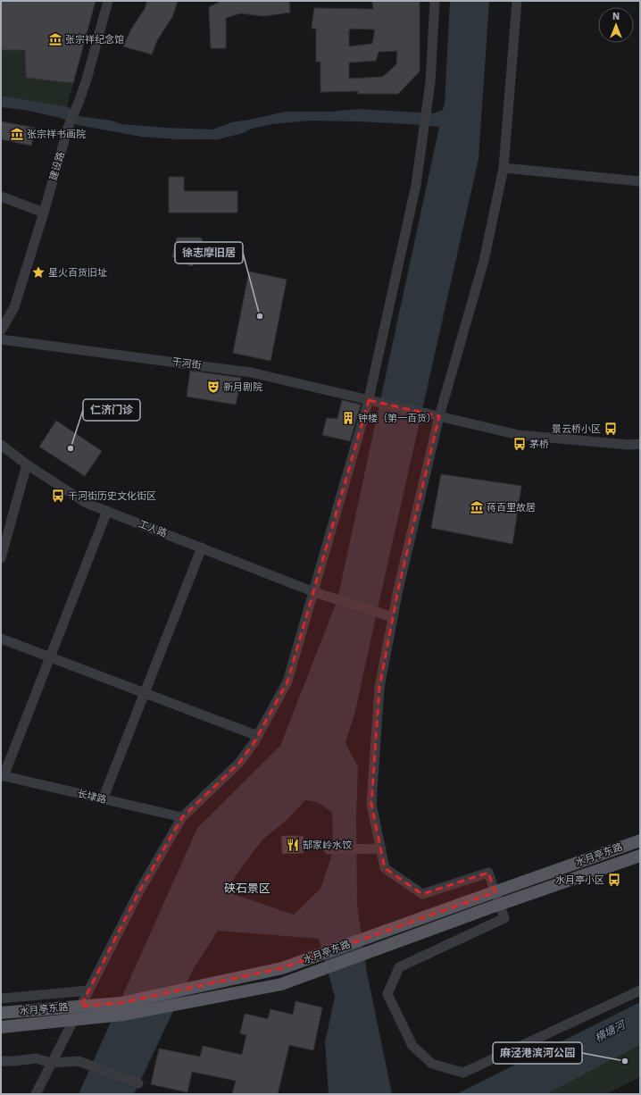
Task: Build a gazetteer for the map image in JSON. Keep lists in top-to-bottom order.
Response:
{
  "streets": {
    "main road": ["水月亭东路"],
    "street": [
      "建设路",
      "干河街",
      "工人路",
      "长埭路"
    ]
  },
  "districts": ["硖石景区"],
  "water": ["横塘河"],
  "places": {
    "museum": ["张宗祥纪念馆", "张宗祥书画院", "蒋百里故居"],
    "place": ["星火百货旧址"],
    "other": ["徐志摩旧居", "仁济门诊", "麻泾港滨河公园"],
    "theatre": ["新月剧院"],
    "building": ["钟楼（第一百货）"],
    "bus stop": [
      "景云桥小区",
      "茅桥",
      "干河街历史文化街区",
      "水月亭小区"
    ],
    "restaurant": ["郜家岭水饺"]
  },
  "north": "top"
}
